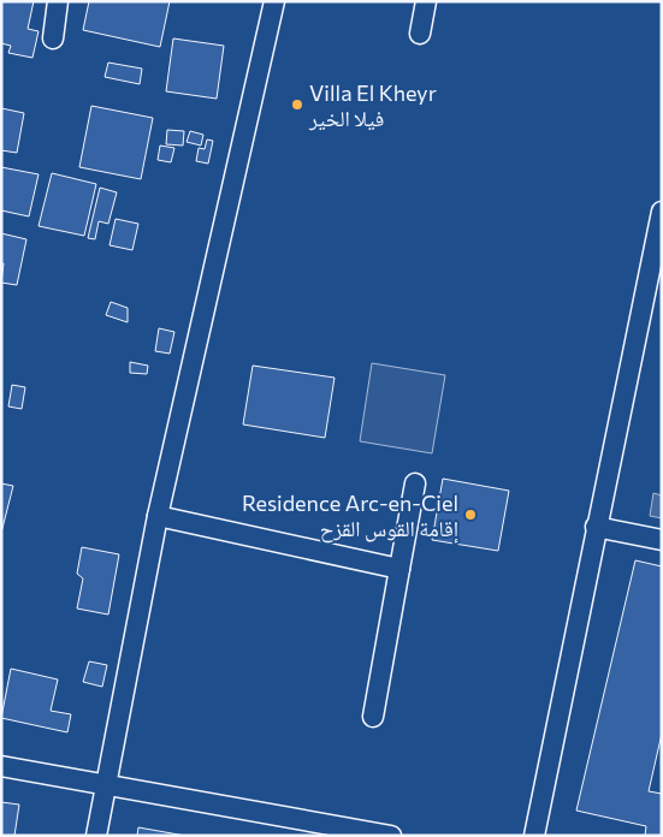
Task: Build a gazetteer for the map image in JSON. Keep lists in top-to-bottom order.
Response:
{
  "places": ["Villa El Kheyr فيلا الخير", "Residence Arc-en-Ciel إقامة القوس القزح"]
}
